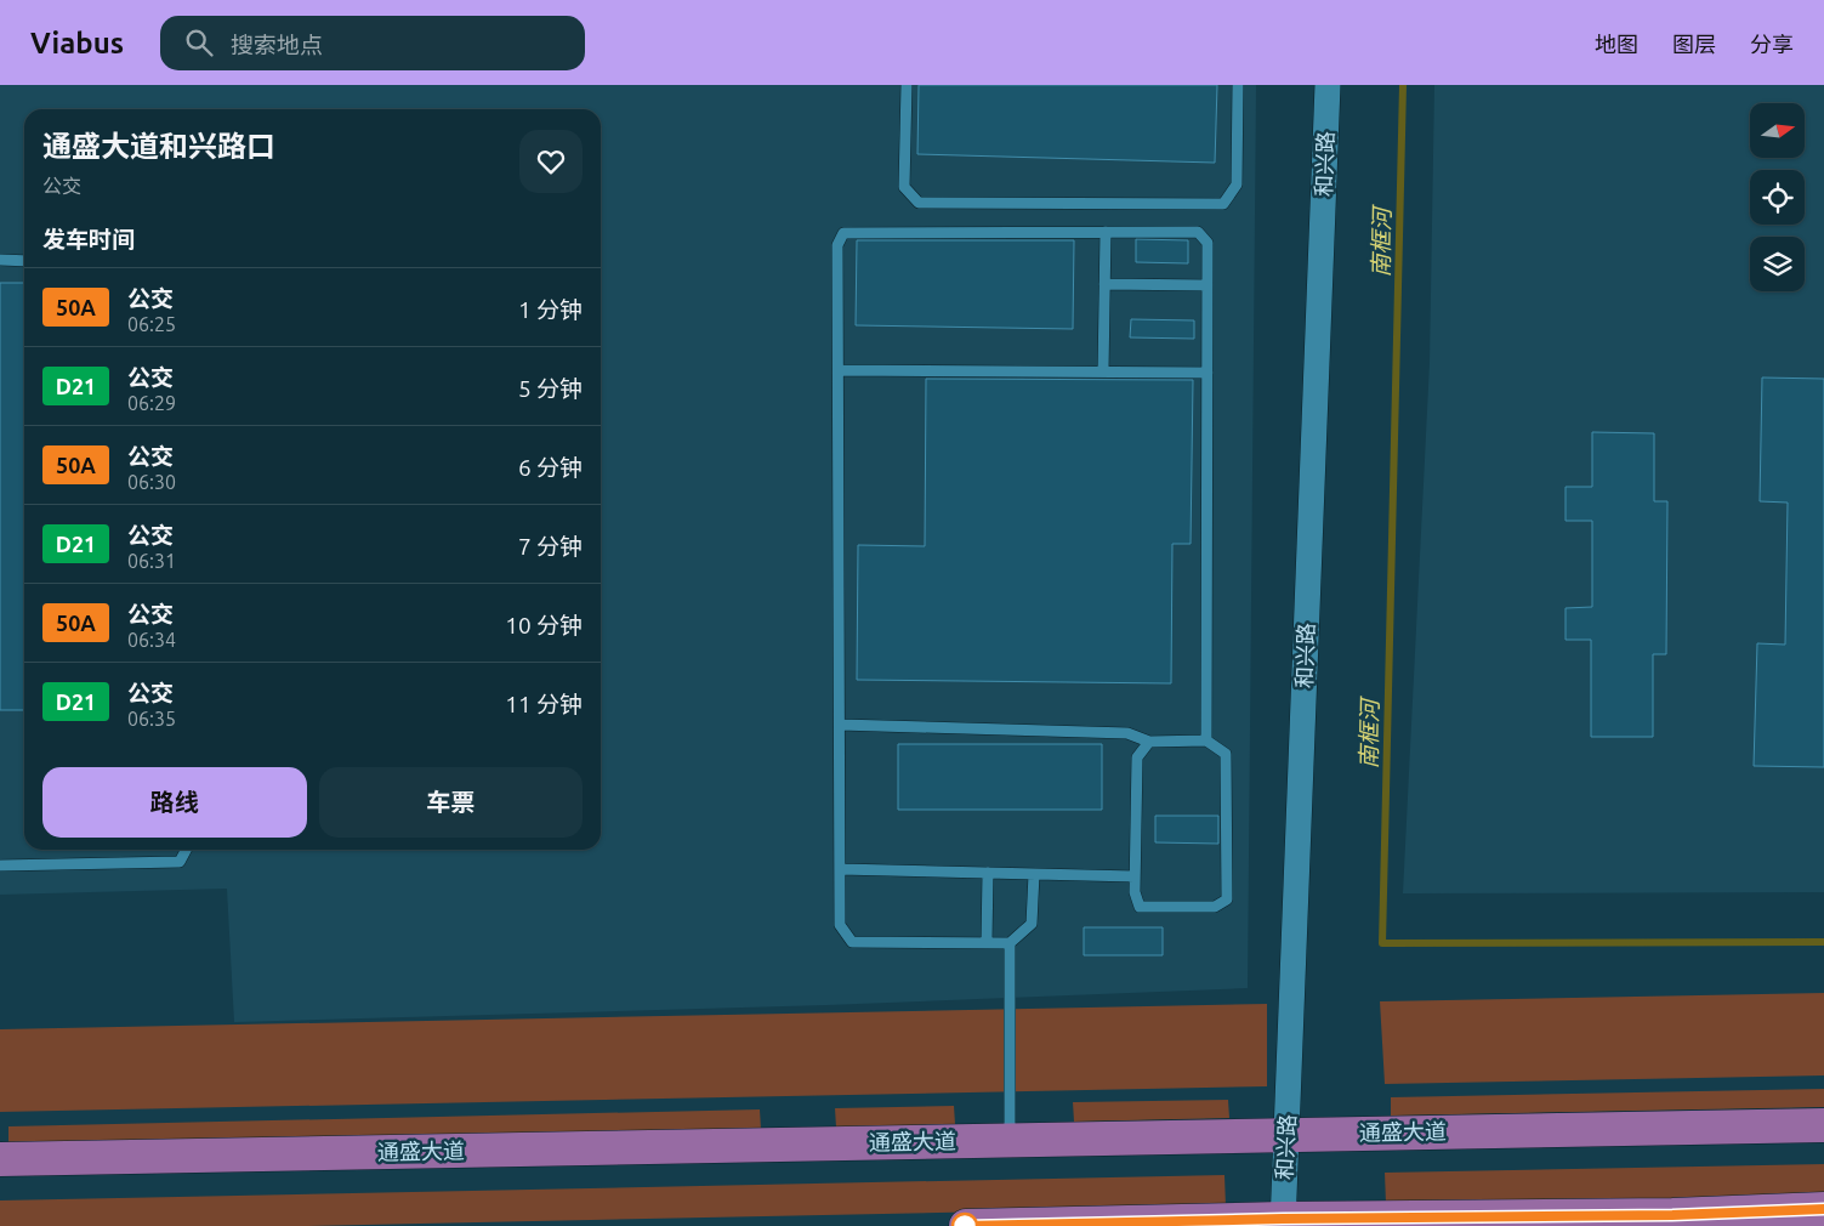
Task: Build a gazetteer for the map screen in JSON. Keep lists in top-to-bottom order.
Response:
{
  "streets": {
    "main road": ["通盛大道"],
    "street": ["和兴路"]
  },
  "crossings": [
    ["和兴路", "通盛大道"]
  ],
  "water": ["南框河"],
  "lines": ["bus line 50A"],
  "north": "right",
  "page": {
    "header": "Viabus",
    "search": "搜索地点",
    "nav": ["地图", "图层", "分享"],
    "heading": [
      ["通盛大道和兴路口", "公交"],
      "发车时间"
    ],
    "list": [
      {
        "mark": "50A",
        "name": "公交",
        "note": "06:25",
        "value": "1 分钟"
      },
      {
        "mark": "D21",
        "name": "公交",
        "note": "06:29",
        "value": "5 分钟"
      },
      {
        "mark": "50A",
        "name": "公交",
        "note": "06:30",
        "value": "6 分钟"
      },
      {
        "mark": "D21",
        "name": "公交",
        "note": "06:31",
        "value": "7 分钟"
      },
      {
        "mark": "50A",
        "name": "公交",
        "note": "06:34",
        "value": "10 分钟"
      },
      {
        "mark": "D21",
        "name": "公交",
        "note": "06:35",
        "value": "11 分钟"
      }
    ],
    "buttons": ["路线", "车票"]
  }
}
